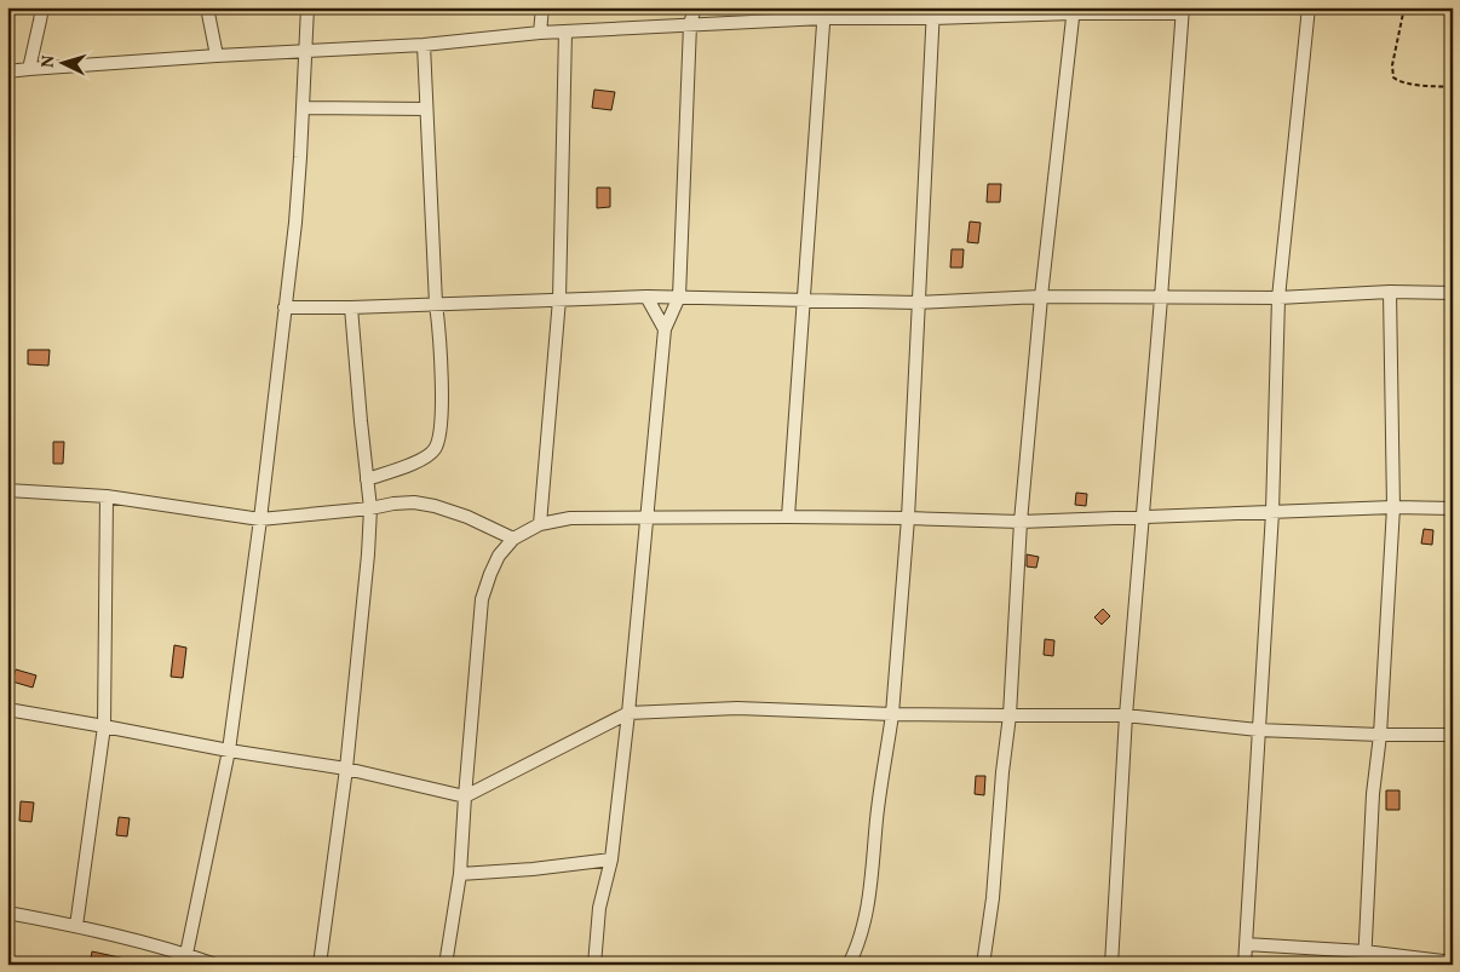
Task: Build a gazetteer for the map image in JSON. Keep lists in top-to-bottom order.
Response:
{
  "north": "left"
}
